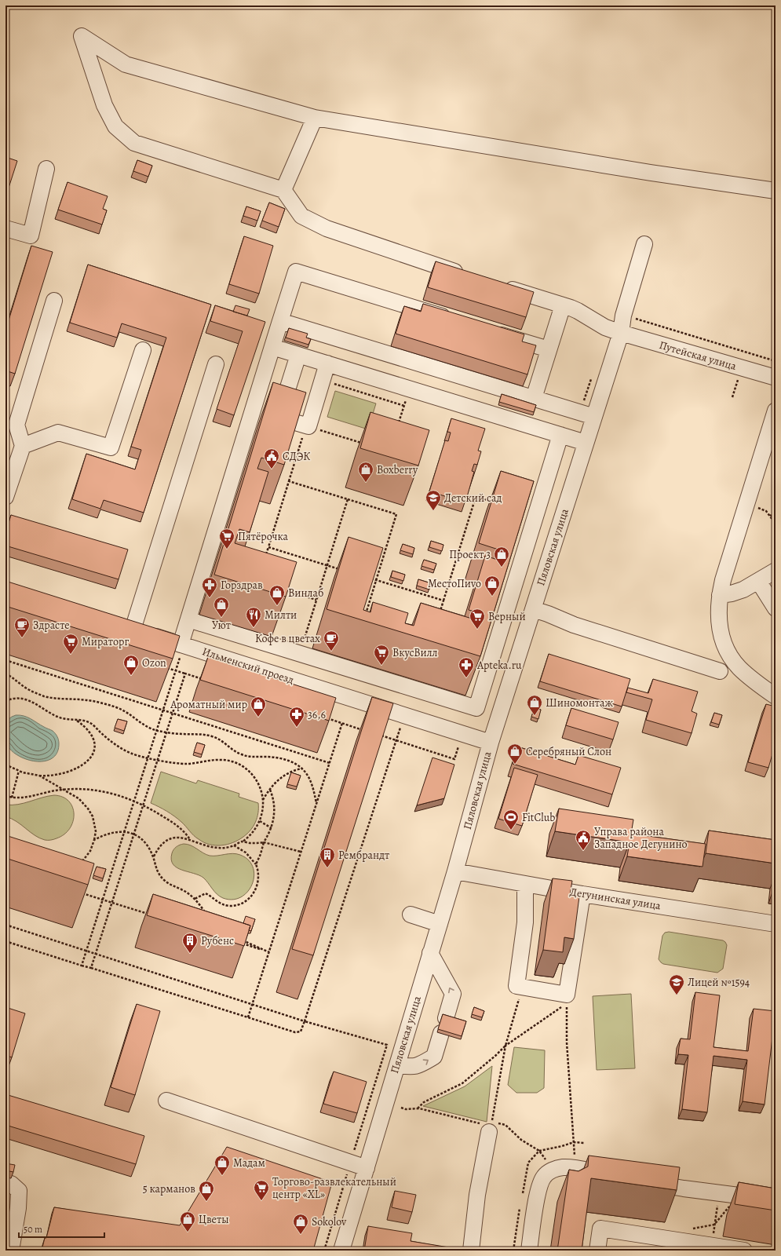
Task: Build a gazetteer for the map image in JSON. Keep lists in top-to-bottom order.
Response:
{
  "streets": {
    "street": [
      "Путейская улица",
      "Пяловская улица",
      "Ильменский проезд",
      "Дегунинская улица"
    ]
  },
  "crossings": [
    ["Путейская улица", "Пяловская улица"],
    ["Пяловская улица", "Ильменский проезд"],
    ["Пяловская улица", "Дегунинская улица"]
  ],
  "places": {
    "public building": ["СДЭК", "Управа района Западное Дегунино"],
    "shop": [
      "Boxberry",
      "Проект 3",
      "МестоПиvo",
      "Винлаб",
      "Уют",
      "Ozon",
      "Шиномонтаж",
      "Ароматный мир",
      "Серебряный Слон",
      "Мадам",
      "5 карманов",
      "Цветы",
      "Sokolov"
    ],
    "school or university": ["Детский сад", "Лицей №1594"],
    "supermarket": [
      "Пятёрочка",
      "Верный",
      "Мираторг",
      "ВкусВилл",
      "Торгово-развлекательный центр «XL»"
    ],
    "pharmacy": ["Горздрав", "Apteka.ru", "36,6"],
    "restaurant": ["Милти"],
    "cafe": ["Здрасте", "Кофе в цветах"],
    "sports": ["FitClub"],
    "building": ["Рембрандт", "Рубенс"]
  },
  "scale_bar": "50 m"
}
